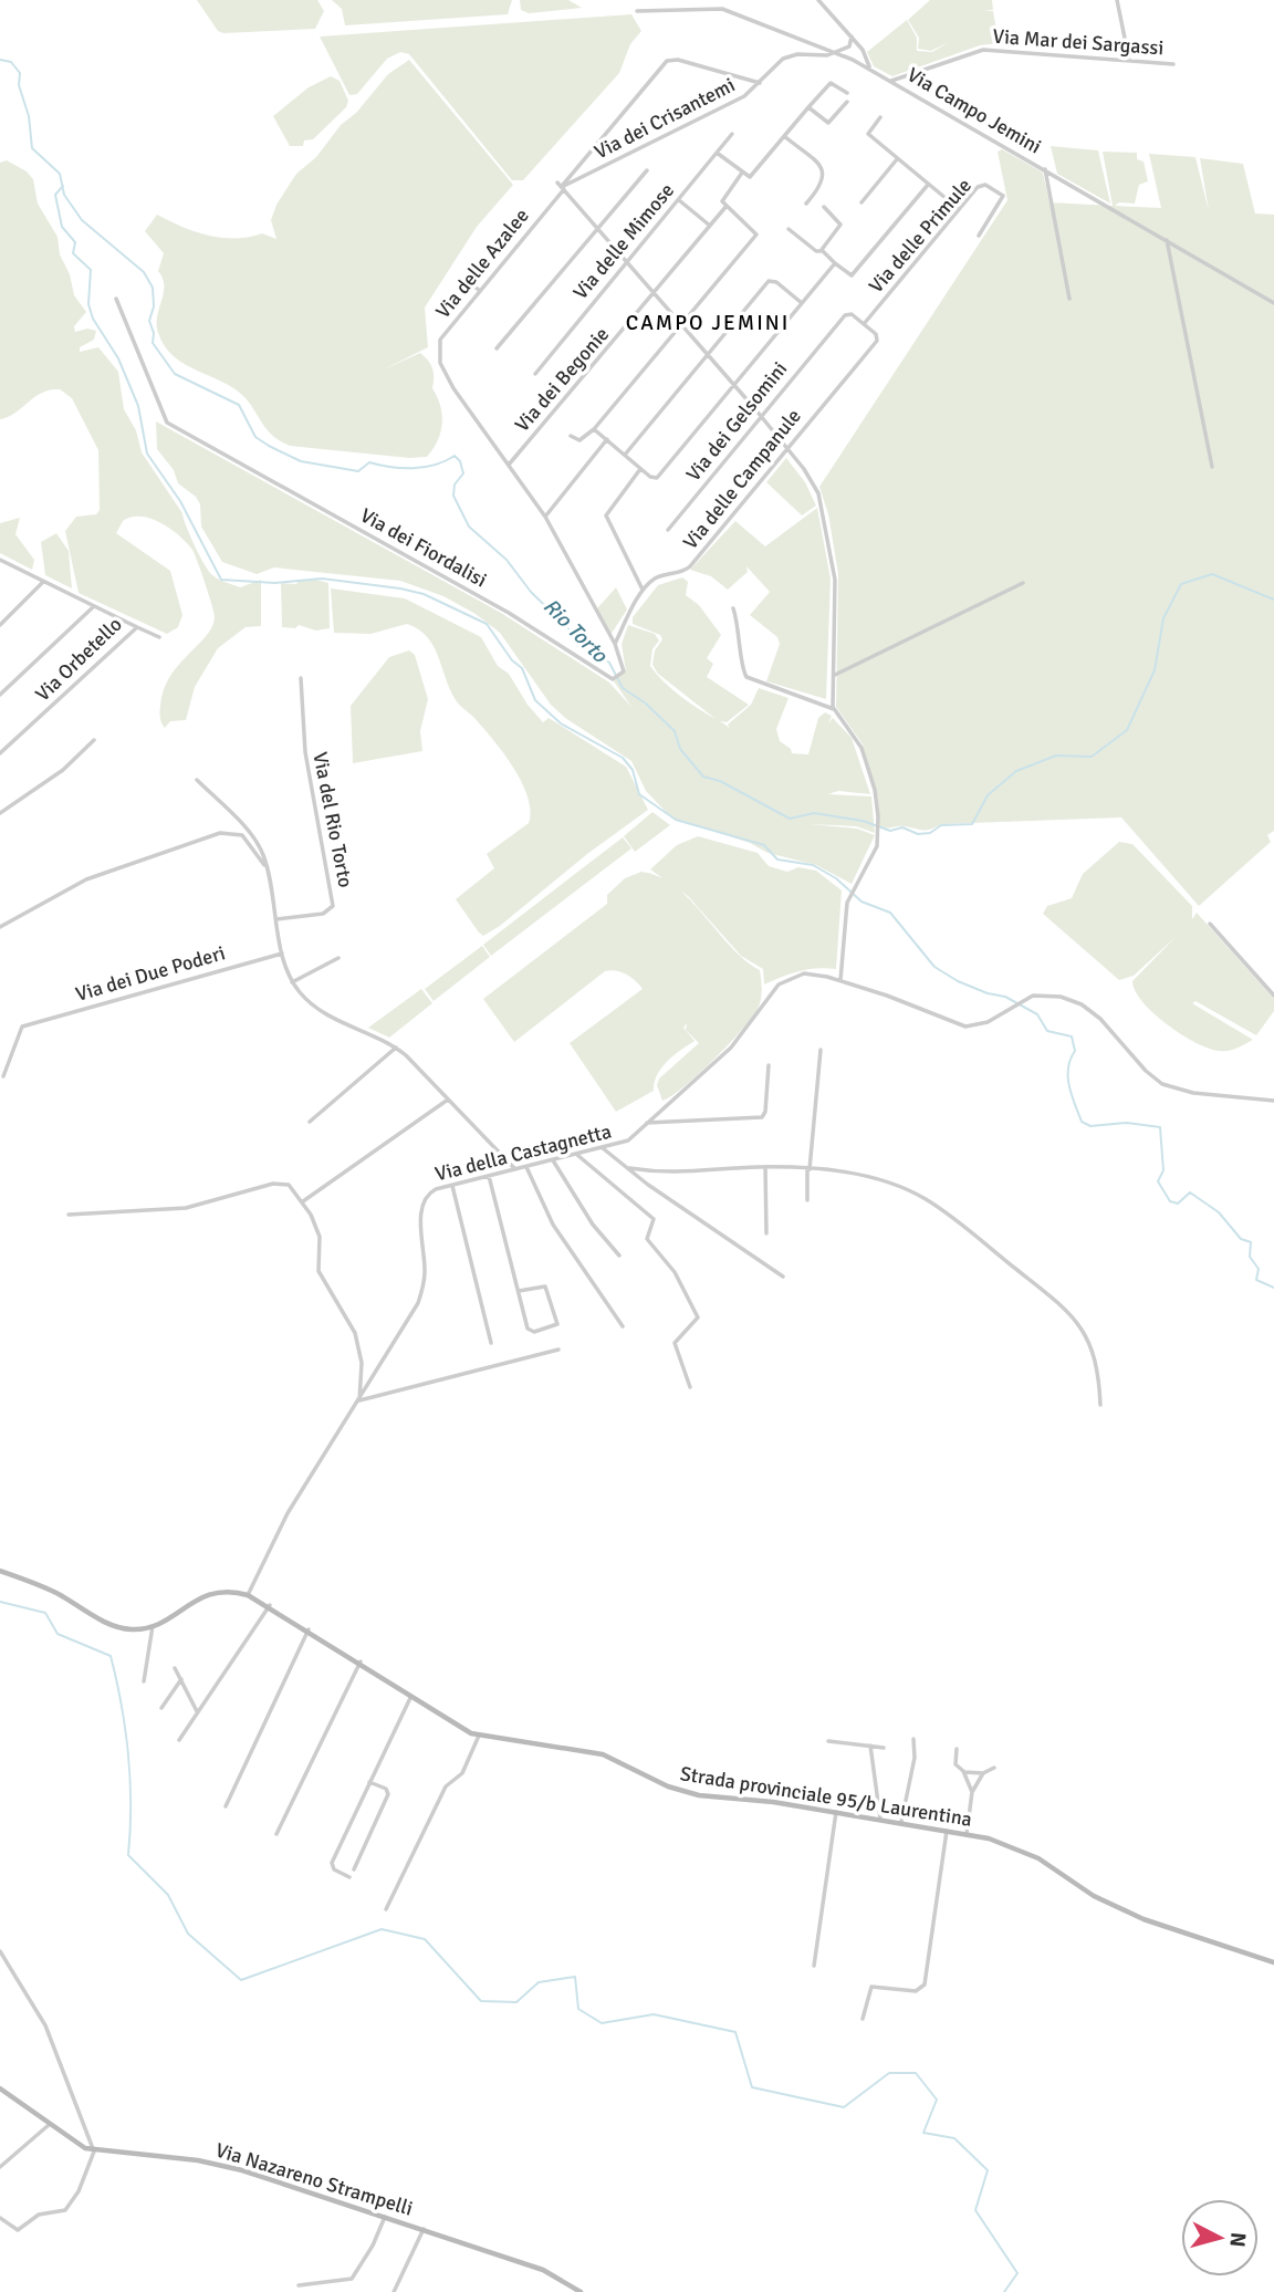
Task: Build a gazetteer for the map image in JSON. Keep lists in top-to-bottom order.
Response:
{
  "streets": {
    "main road": ["Strada provinciale 95/b Laurentina", "Via Nazareno Strampelli"],
    "street": [
      "Via Mar dei Sargassi",
      "Via Campo Jemini",
      "Via dei Crisantemi",
      "Via delle Primule",
      "Via delle Mimose",
      "Via delle Azalee",
      "Via dei Begonie",
      "Via dei Gelsomini",
      "Via delle Campanule",
      "Via dei Fiordalisi",
      "Via Orbetello",
      "Via del Rio Torto",
      "Via dei Due Poderi",
      "Via della Castagnetta"
    ]
  },
  "crossings": [
    ["Via Mar dei Sargassi", "Via Campo Jemini"],
    ["Via Campo Jemini", "Via dei Crisantemi"],
    ["Via dei Crisantemi", "Via delle Azalee"],
    ["Via delle Primule", "Via dei Gelsomini"],
    ["Via delle Primule", "Via delle Campanule"],
    ["Via delle Azalee", "Via dei Begonie"],
    ["Via delle Azalee", "Via dei Fiordalisi"],
    ["Via dei Gelsomini", "Via delle Campanule"],
    ["Via della Castagnetta", "Strada provinciale 95/b Laurentina"]
  ],
  "districts": ["CAMPO JEMINI"],
  "water": ["Rio Torto"],
  "north": "right"
}
